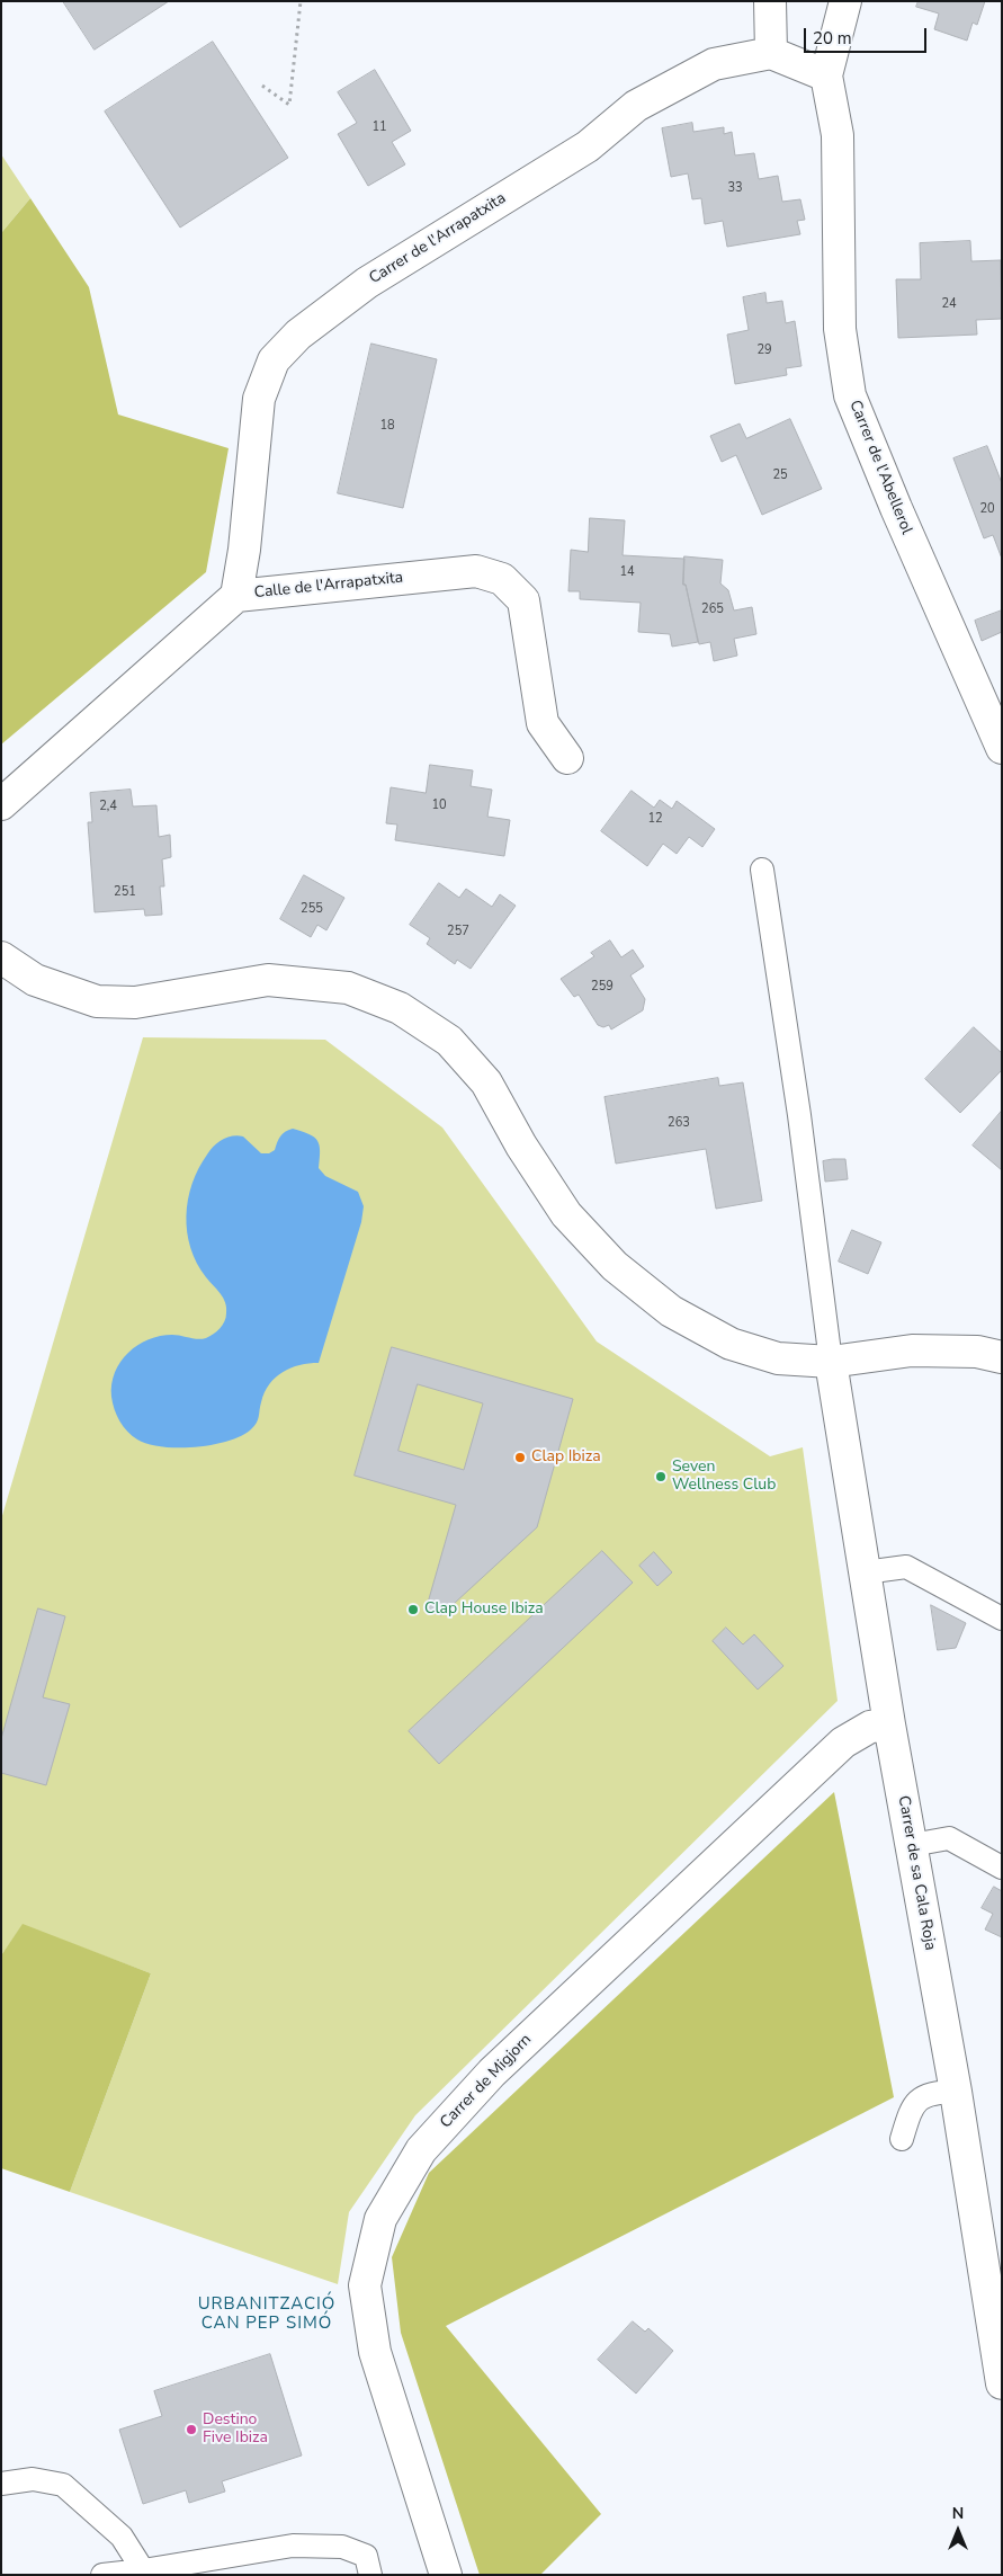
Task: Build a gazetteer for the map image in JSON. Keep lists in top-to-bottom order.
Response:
{
  "streets": {
    "street": [
      "Carrer de l'Arrapatxita",
      "Carrer de l'Abellerol",
      "Calle de l'Arrapatxita",
      "Carrer de sa Cala Roja",
      "Carrer de Migjorn"
    ]
  },
  "crossings": [
    ["Carrer de l'Arrapatxita", "Calle de l'Arrapatxita"],
    ["Carrer de sa Cala Roja", "Carrer de Migjorn"]
  ],
  "districts": ["URBANITZACIÓ CAN PEP SIMÓ"],
  "places": [
    "Clap Ibiza",
    "Seven Wellness Club",
    "Clap House Ibiza",
    "Destino Five Ibiza"
  ],
  "house_numbers": [
    "11",
    "33",
    "24",
    "29",
    "18",
    "25",
    "20",
    "14",
    "265",
    "10",
    "2,4",
    "12",
    "251",
    "255",
    "257",
    "259",
    "263"
  ],
  "scale_bar": "20 m",
  "north": "top"
}
